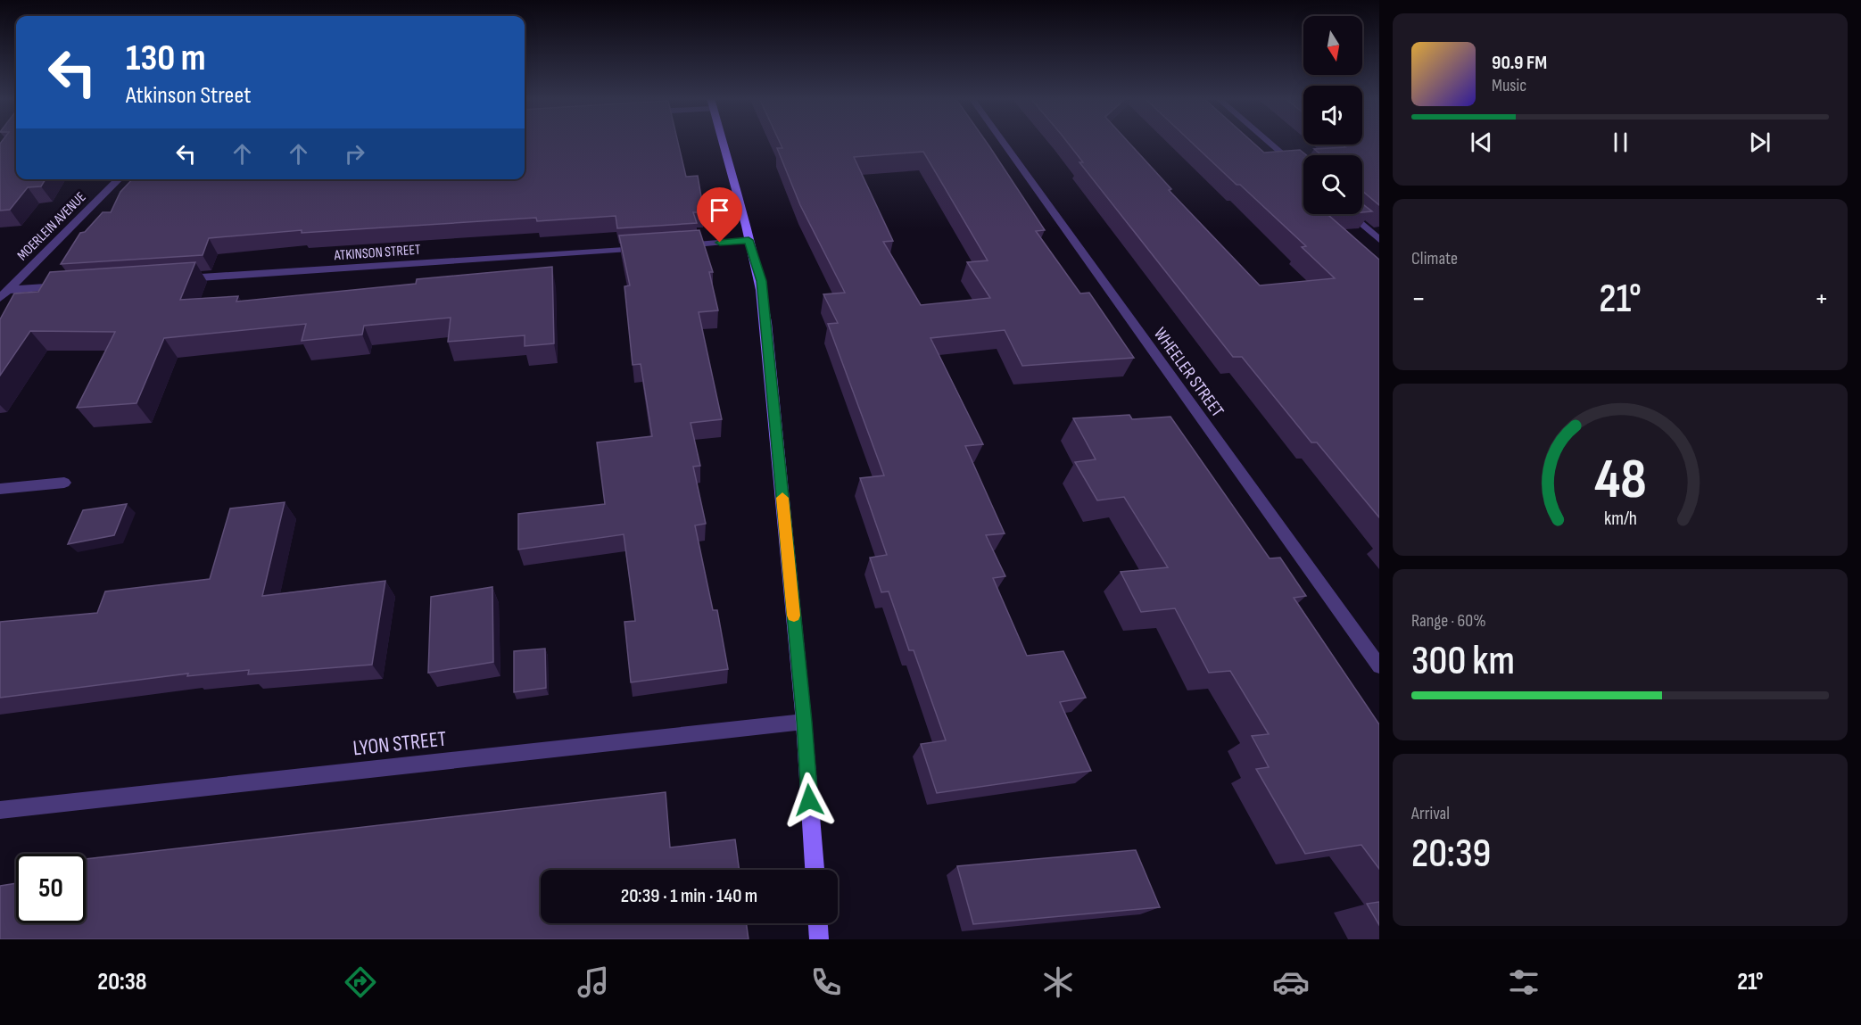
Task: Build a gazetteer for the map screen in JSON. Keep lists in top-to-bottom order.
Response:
{
  "streets": {
    "street": [
      "MOERLEIN AVENUE",
      "ATKINSON STREET",
      "WHEELER STREET",
      "LYON STREET"
    ]
  },
  "north": "bottom",
  "page": {
    "turn": ["130 m", "Atkinson Street"],
    "song": ["90.9 FM", "Music"],
    "tile": [
      "Climate",
      ["Range · 60%", "300 km"],
      ["Arrival", "20:39"]
    ],
    "heat": ["−", "21°", "+"],
    "limit": "50",
    "trip": "20:39 · 1 min · 140 m",
    "tabs": ["20:38", "21°"],
    "gauge": ["48", "km/h"]
  }
}
